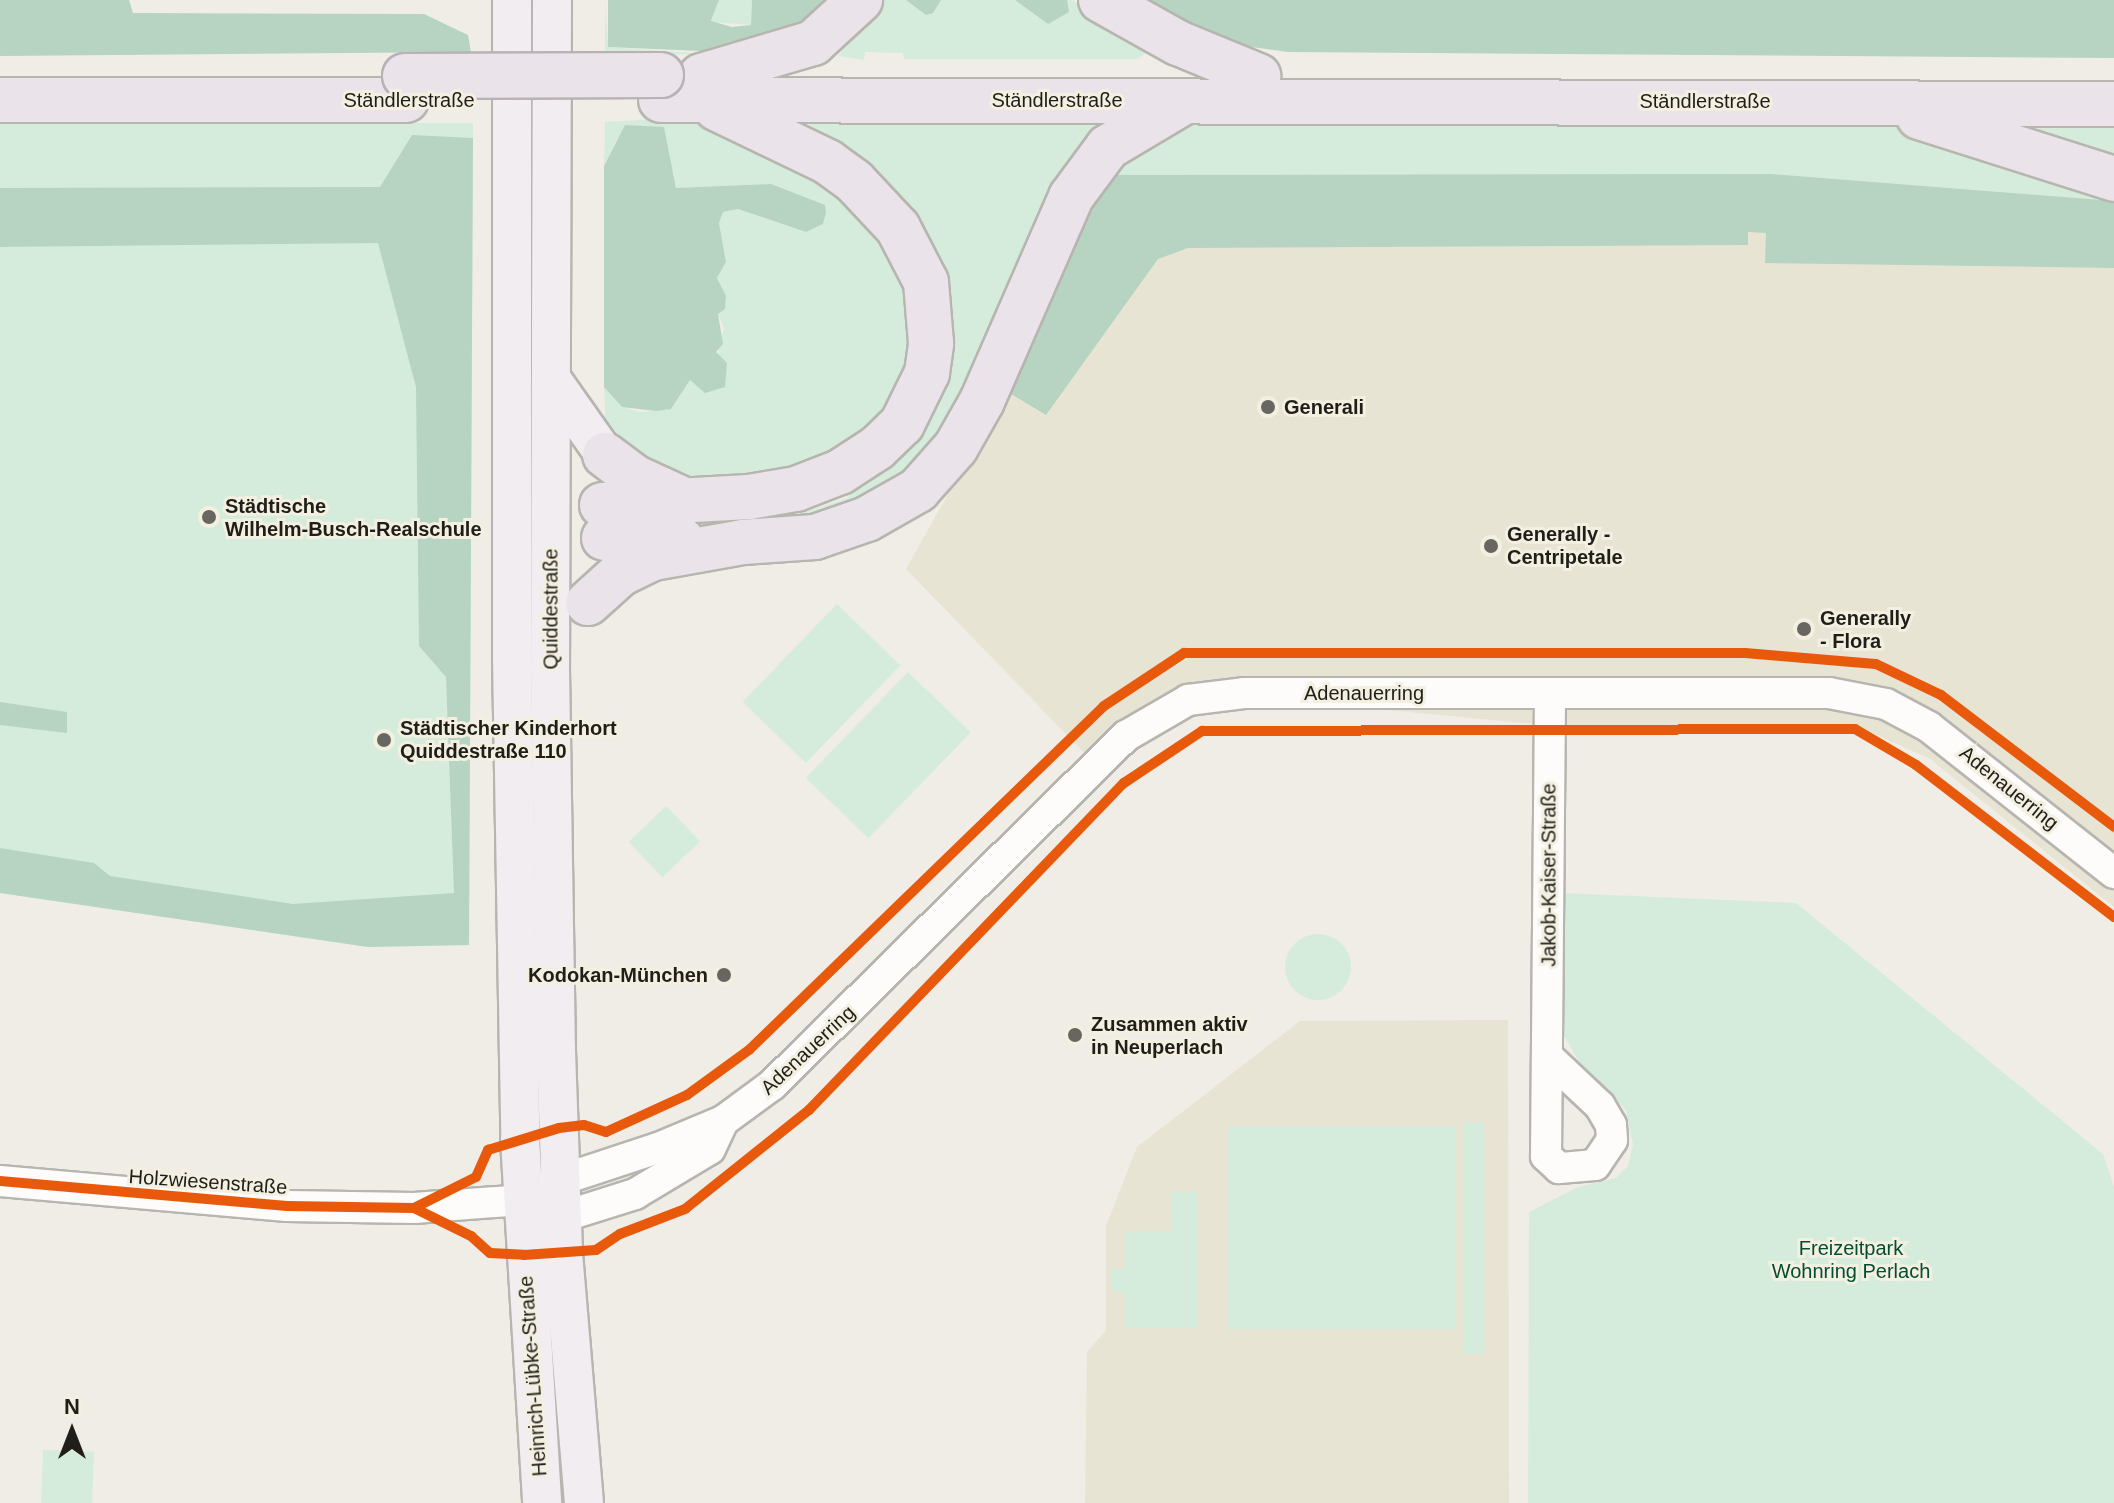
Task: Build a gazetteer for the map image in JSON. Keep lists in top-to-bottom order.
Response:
{
  "streets": {
    "highway": ["Ständlerstraße"],
    "main road": ["Quiddestraße", "Heinrich-Lübke-Straße"],
    "street": ["Adenauerring", "Jakob-Kaiser-Straße", "Holzwiesenstraße"]
  },
  "crossings": [
    ["Quiddestraße", "Adenauerring"],
    ["Quiddestraße", "Holzwiesenstraße"],
    ["Quiddestraße", "Heinrich-Lübke-Straße"],
    ["Adenauerring", "Jakob-Kaiser-Straße"],
    ["Adenauerring", "Holzwiesenstraße"],
    ["Adenauerring", "Heinrich-Lübke-Straße"],
    ["Holzwiesenstraße", "Heinrich-Lübke-Straße"]
  ],
  "parks": ["Freizeitpark Wohnring Perlach"],
  "places": [
    "Generali",
    "Städtische Wilhelm-Busch-Realschule",
    "Generally - Centripetale",
    "Generally - Flora",
    "Städtischer Kinderhort Quiddestraße 110",
    "Kodokan-München",
    "Zusammen aktiv in Neuperlach"
  ],
  "north": "top"
}
